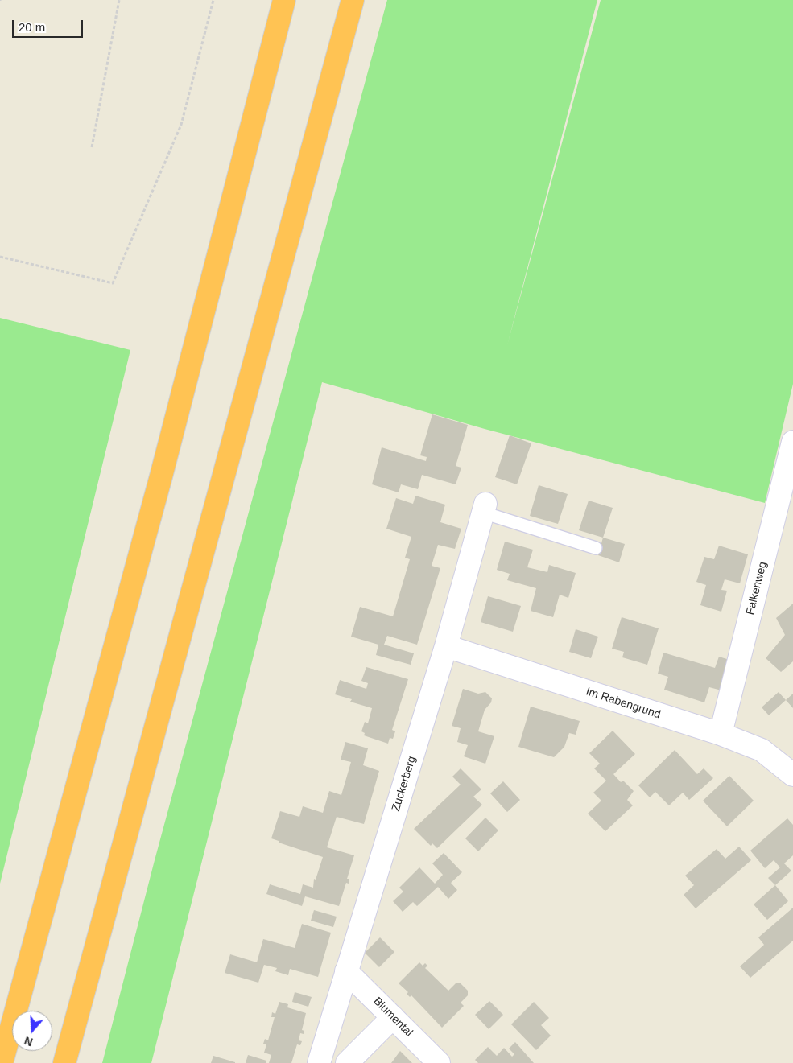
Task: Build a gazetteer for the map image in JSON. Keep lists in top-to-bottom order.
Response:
{
  "streets": {
    "street": [
      "Falkenweg",
      "Im Rabengrund",
      "Zuckerberg",
      "Blumental"
    ]
  },
  "crossings": [
    ["Falkenweg", "Im Rabengrund"],
    ["Im Rabengrund", "Zuckerberg"],
    ["Zuckerberg", "Blumental"]
  ],
  "scale_bar": "20 m",
  "north": "bottom"
}
